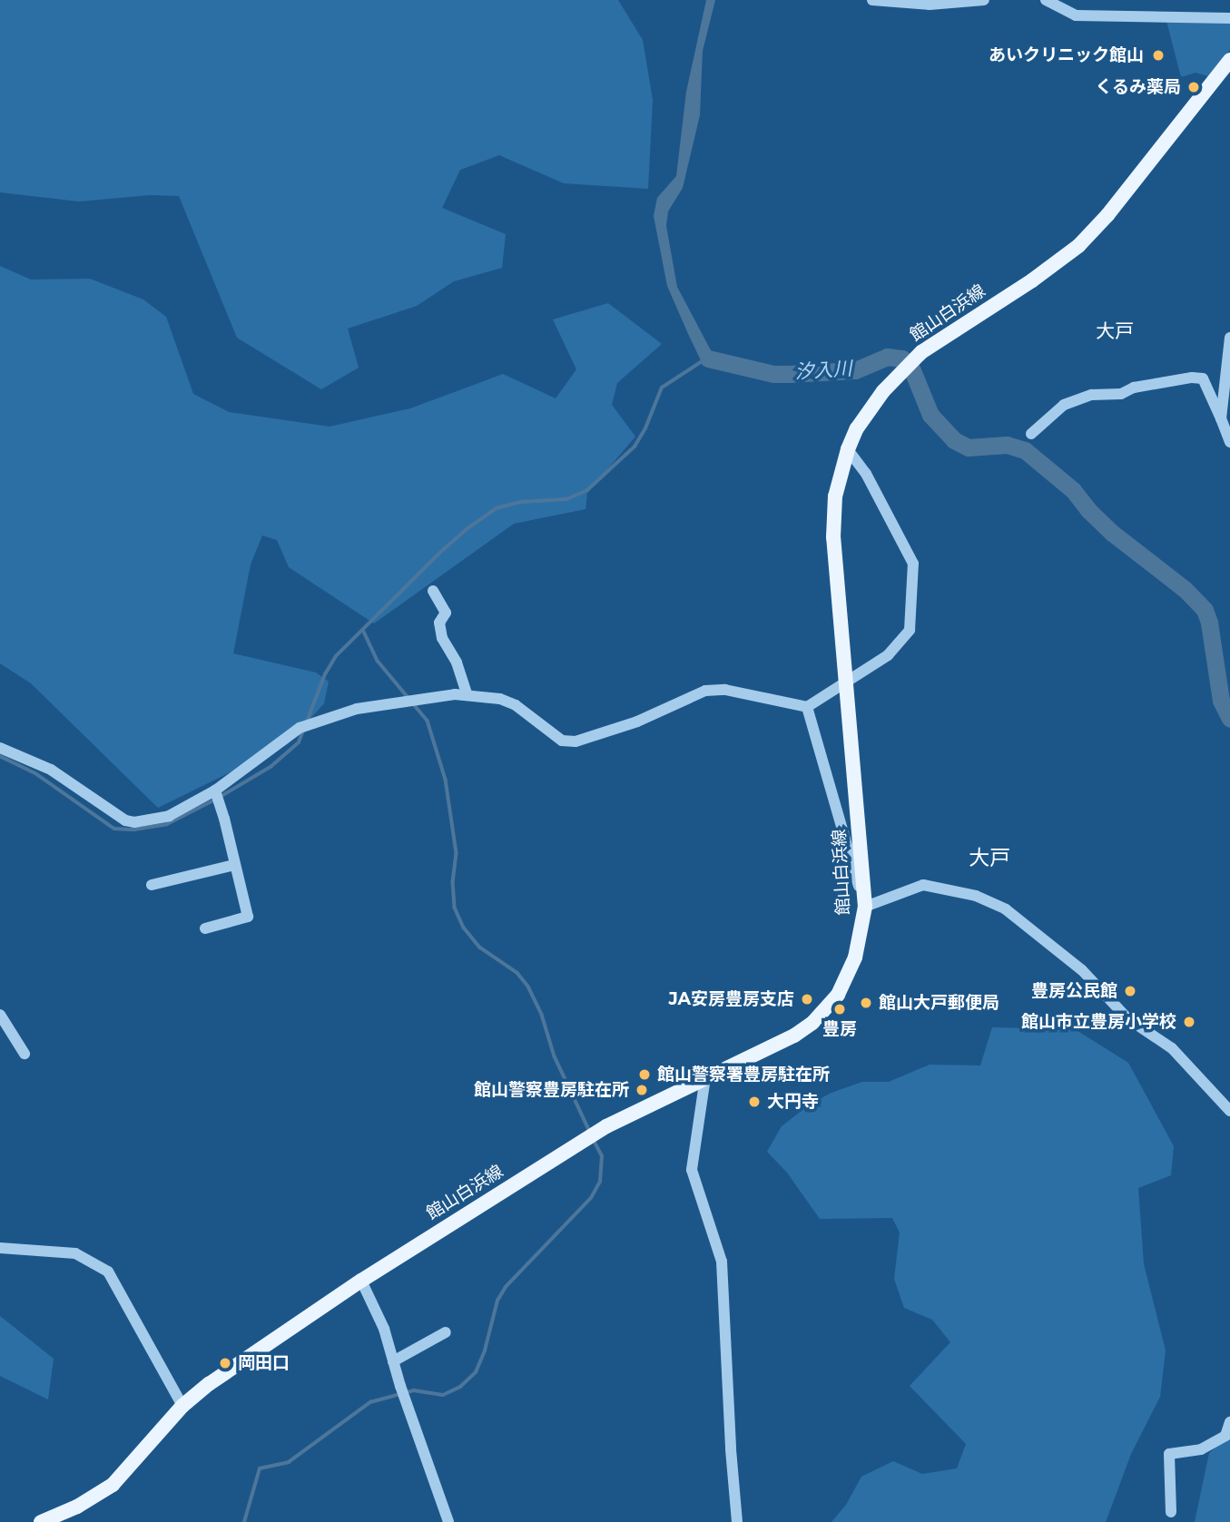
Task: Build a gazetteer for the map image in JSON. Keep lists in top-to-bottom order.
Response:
{
  "streets": {
    "main road": ["館山白浜線"]
  },
  "districts": ["大戸", "大戸"],
  "water": ["汐入川"],
  "places": [
    "あいクリニック館山",
    "くるみ薬局",
    "豊房公民館",
    "JA安房豊房支店",
    "館山大戸郵便局",
    "豊房",
    "館山市立豊房小学校",
    "館山警察署豊房駐在所",
    "館山警察豊房駐在所",
    "大円寺",
    "岡田口"
  ]
}
